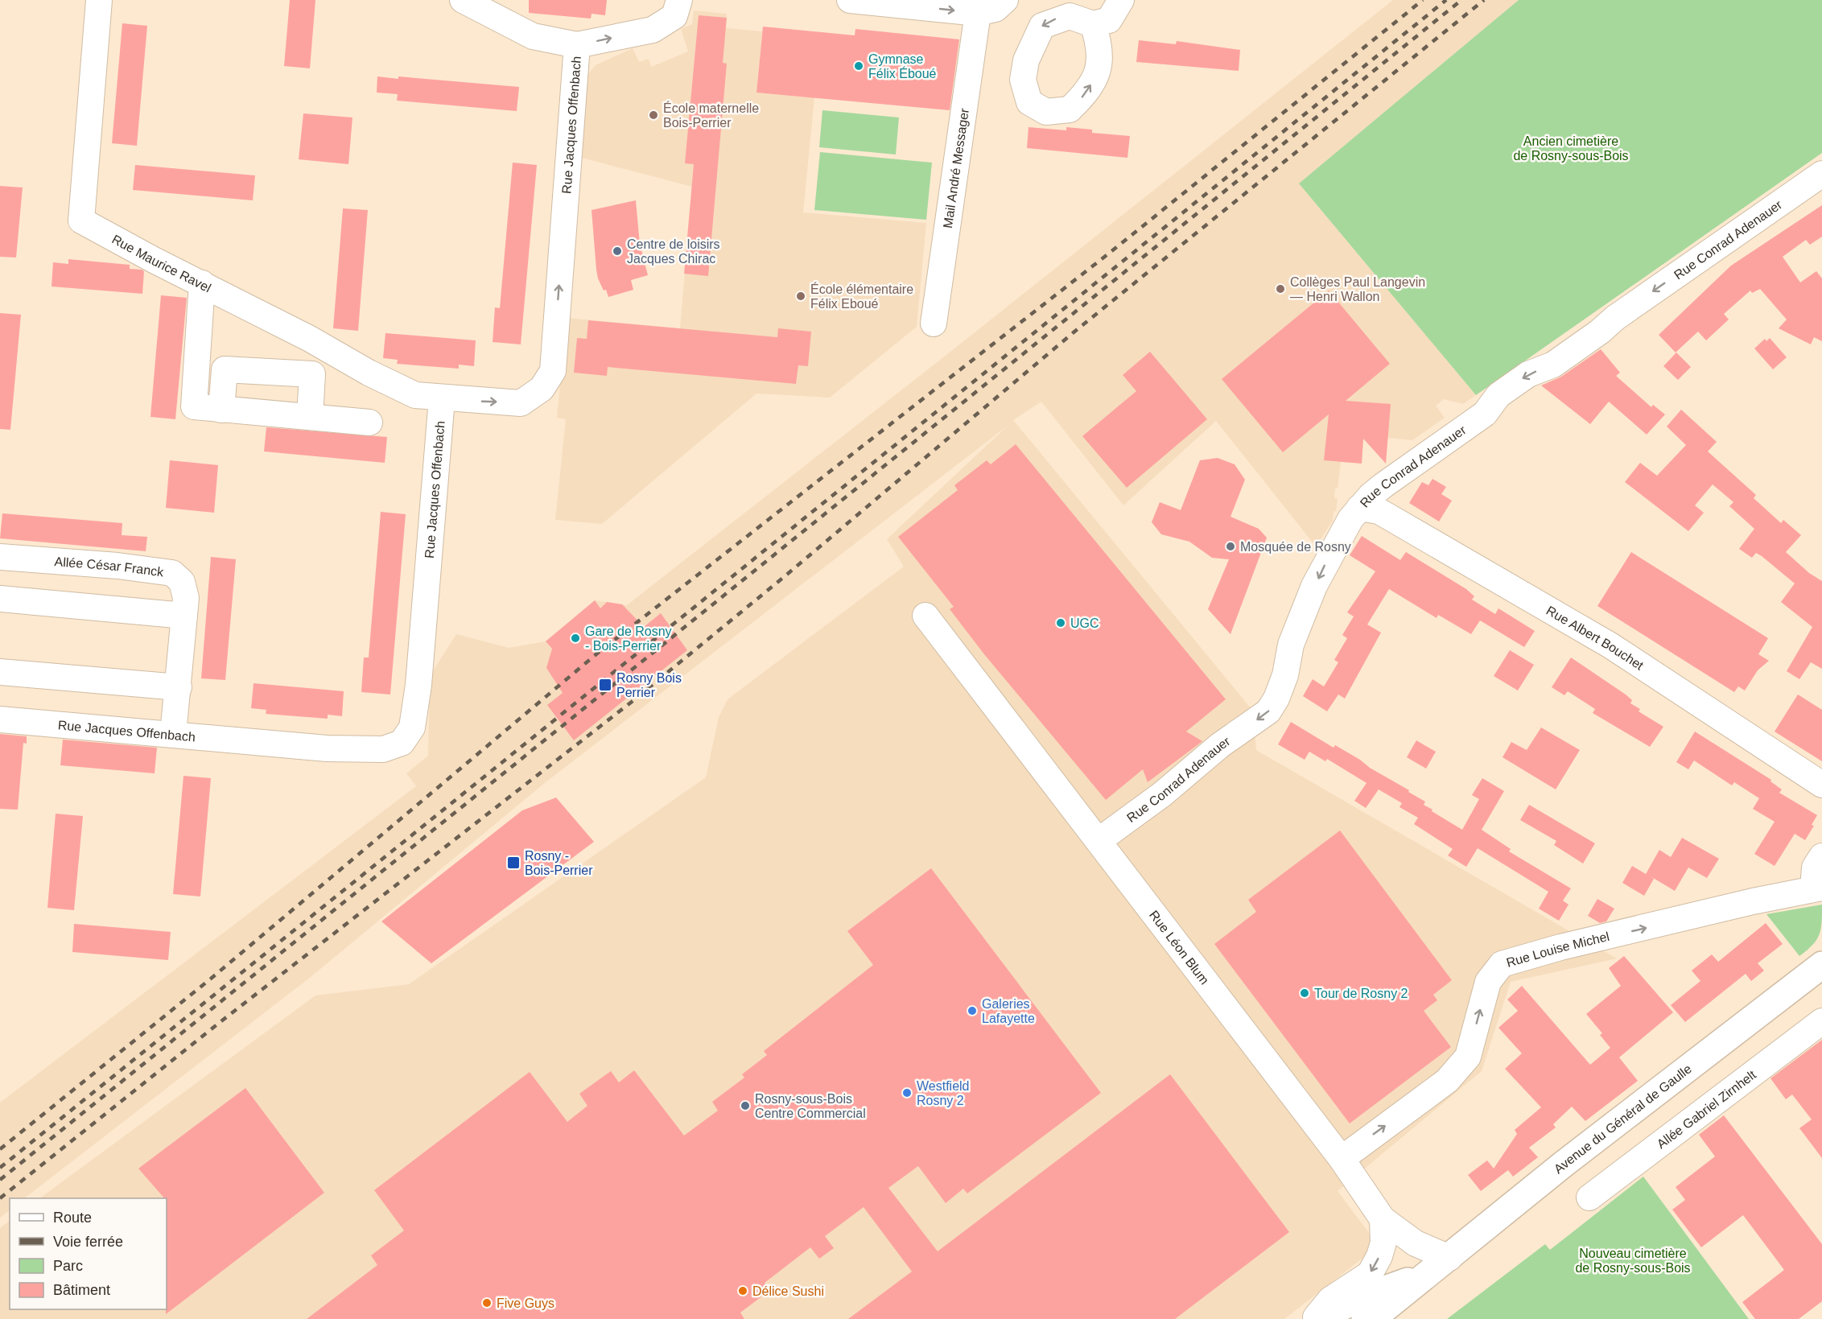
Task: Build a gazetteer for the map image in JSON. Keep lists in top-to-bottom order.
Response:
{
  "streets": {
    "main road": ["Avenue du Général de Gaulle"],
    "street": [
      "Rue Jacques Offenbach",
      "Mail André Messager",
      "Rue Conrad Adenauer",
      "Rue Maurice Ravel",
      "Allée César Franck",
      "Rue Albert Bouchet",
      "Rue Léon Blum",
      "Rue Louise Michel",
      "Allée Gabriel Zirnhelt"
    ]
  },
  "crossings": [
    ["Rue Jacques Offenbach", "Rue Maurice Ravel"],
    ["Rue Jacques Offenbach", "Allée César Franck"],
    ["Rue Conrad Adenauer", "Rue Albert Bouchet"],
    ["Rue Conrad Adenauer", "Rue Léon Blum"],
    ["Rue Léon Blum", "Rue Louise Michel"],
    ["Rue Léon Blum", "Avenue du Général de Gaulle"]
  ],
  "one_way": ["Rue Conrad Adenauer", "Rue Louise Michel"],
  "parks": ["Ancien cimetière de Rosny-sous-Bois", "Nouveau cimetière de Rosny-sous-Bois"],
  "places": {
    "other": [
      "Gymnase Félix Éboué",
      "École maternelle Bois-Perrier",
      "Centre de loisirs Jacques Chirac",
      "Collèges Paul Langevin — Henri Wallon",
      "École élémentaire Félix Eboué",
      "Mosquée de Rosny",
      "UGC",
      "Gare de Rosny - Bois-Perrier",
      "Tour de Rosny 2",
      "Galeries Lafayette",
      "Westfield Rosny 2",
      "Rosny-sous-Bois Centre Commercial",
      "Délice Sushi",
      "Five Guys"
    ],
    "transit": ["Rosny Bois Perrier", "Rosny - Bois-Perrier"]
  },
  "legend": [
    "Route",
    "Voie ferrée",
    "Parc",
    "Bâtiment"
  ]
}
